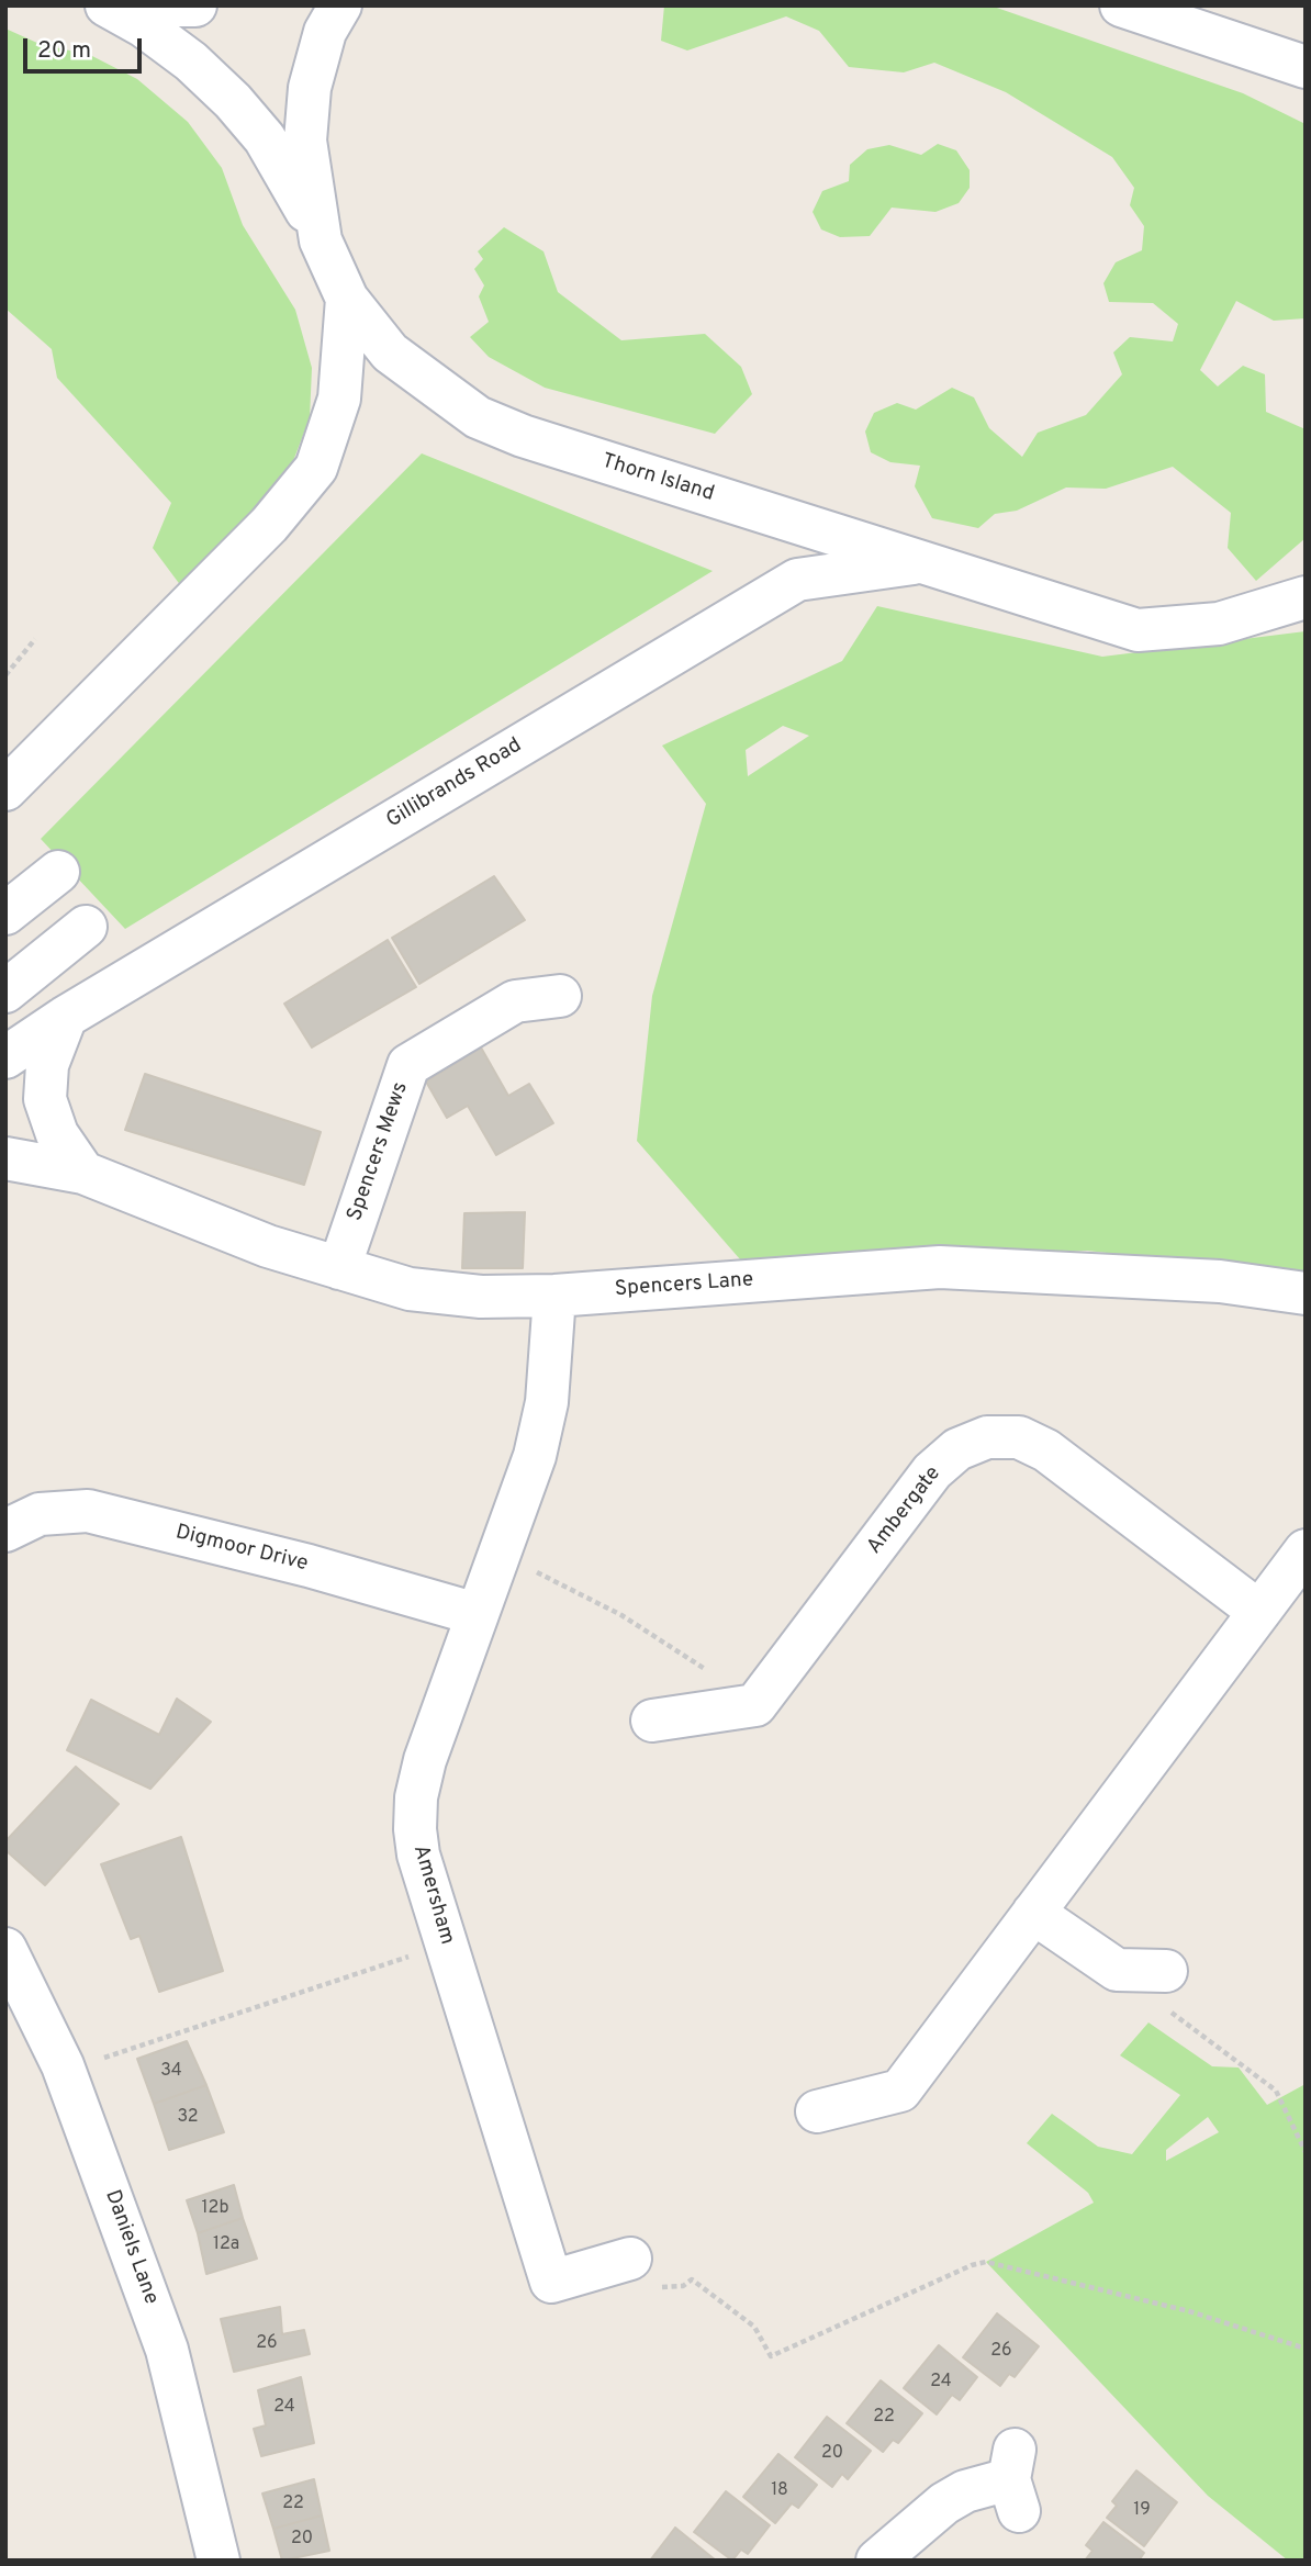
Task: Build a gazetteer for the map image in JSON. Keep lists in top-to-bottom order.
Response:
{
  "streets": {
    "street": [
      "Thorn Island",
      "Gillibrands Road",
      "Spencers Mews",
      "Spencers Lane",
      "Ambergate",
      "Digmoor Drive",
      "Amersham",
      "Daniels Lane"
    ]
  },
  "crossings": [
    ["Thorn Island", "Gillibrands Road"],
    ["Spencers Mews", "Spencers Lane"],
    ["Spencers Lane", "Amersham"],
    ["Digmoor Drive", "Amersham"]
  ],
  "house_numbers": [
    "34",
    "32",
    "12b",
    "12a",
    "26",
    "26",
    "24",
    "24",
    "22",
    "20",
    "18",
    "22",
    "19",
    "20"
  ],
  "scale_bar": "20 m"
}
